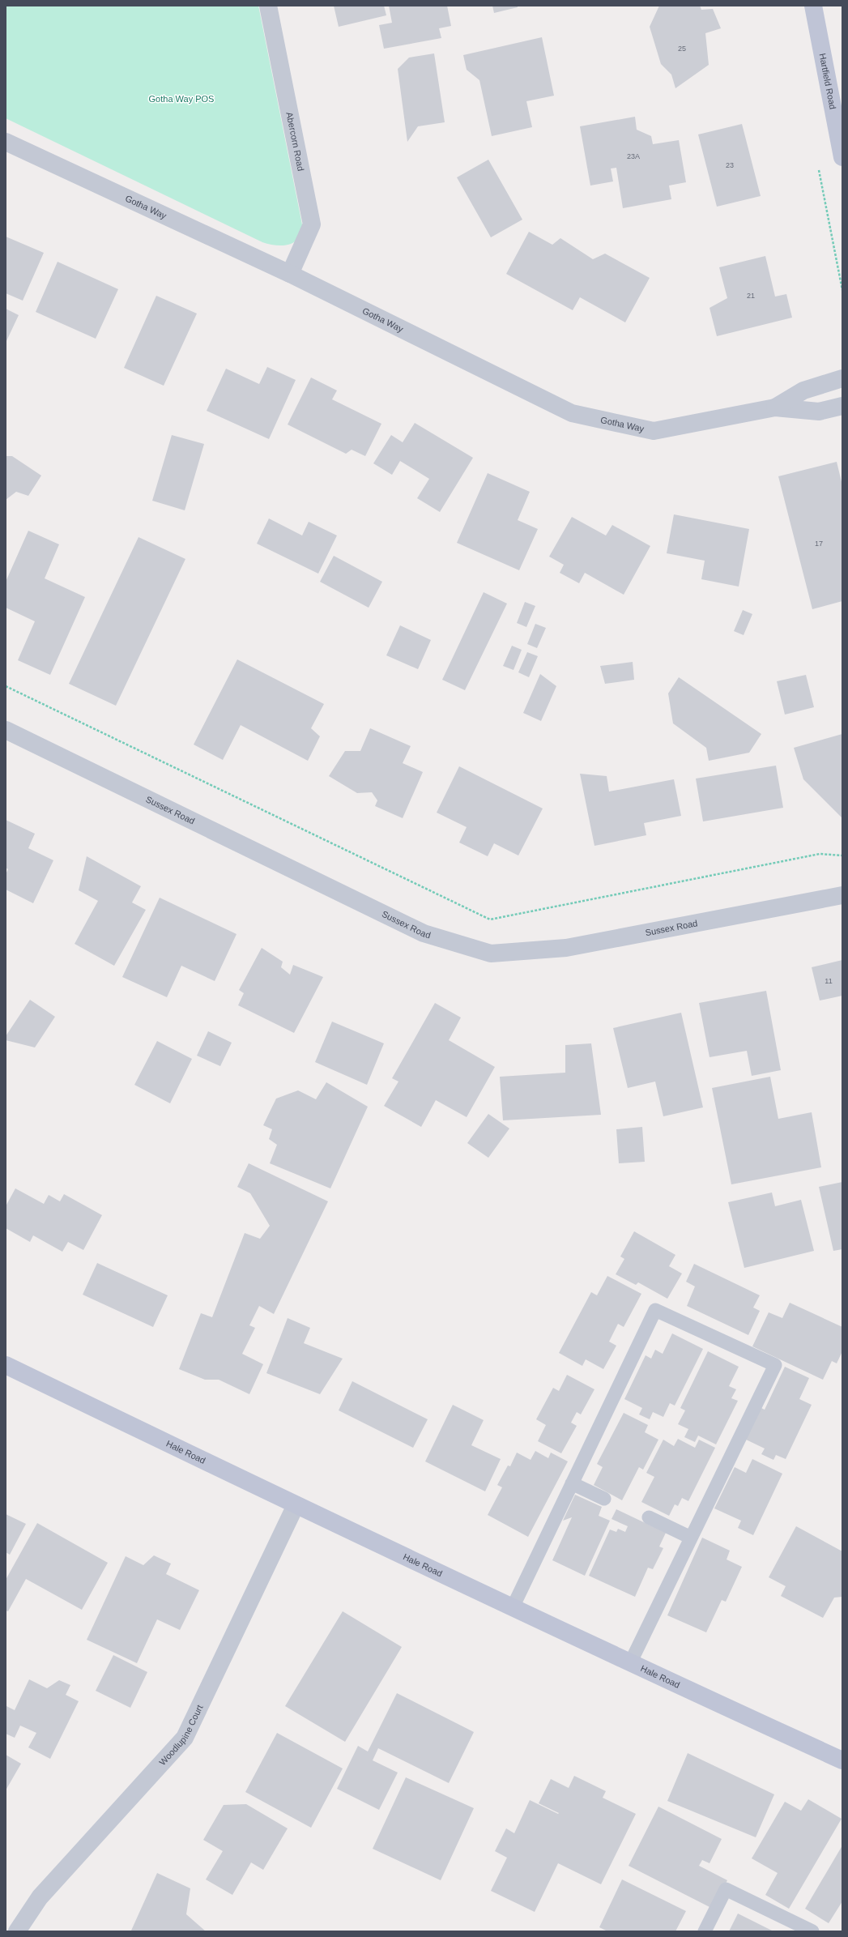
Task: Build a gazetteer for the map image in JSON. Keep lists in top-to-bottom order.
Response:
{
  "streets": {
    "main road": ["Hartfield Road", "Hale Road"],
    "street": [
      "Abercorn Road",
      "Gotha Way",
      "Sussex Road",
      "Woodlupine Court"
    ]
  },
  "crossings": [
    ["Abercorn Road", "Gotha Way"],
    ["Hale Road", "Woodlupine Court"]
  ],
  "parks": ["Gotha Way POS"],
  "house_numbers": [
    "25",
    "23A",
    "23",
    "21",
    "17",
    "11"
  ]
}
